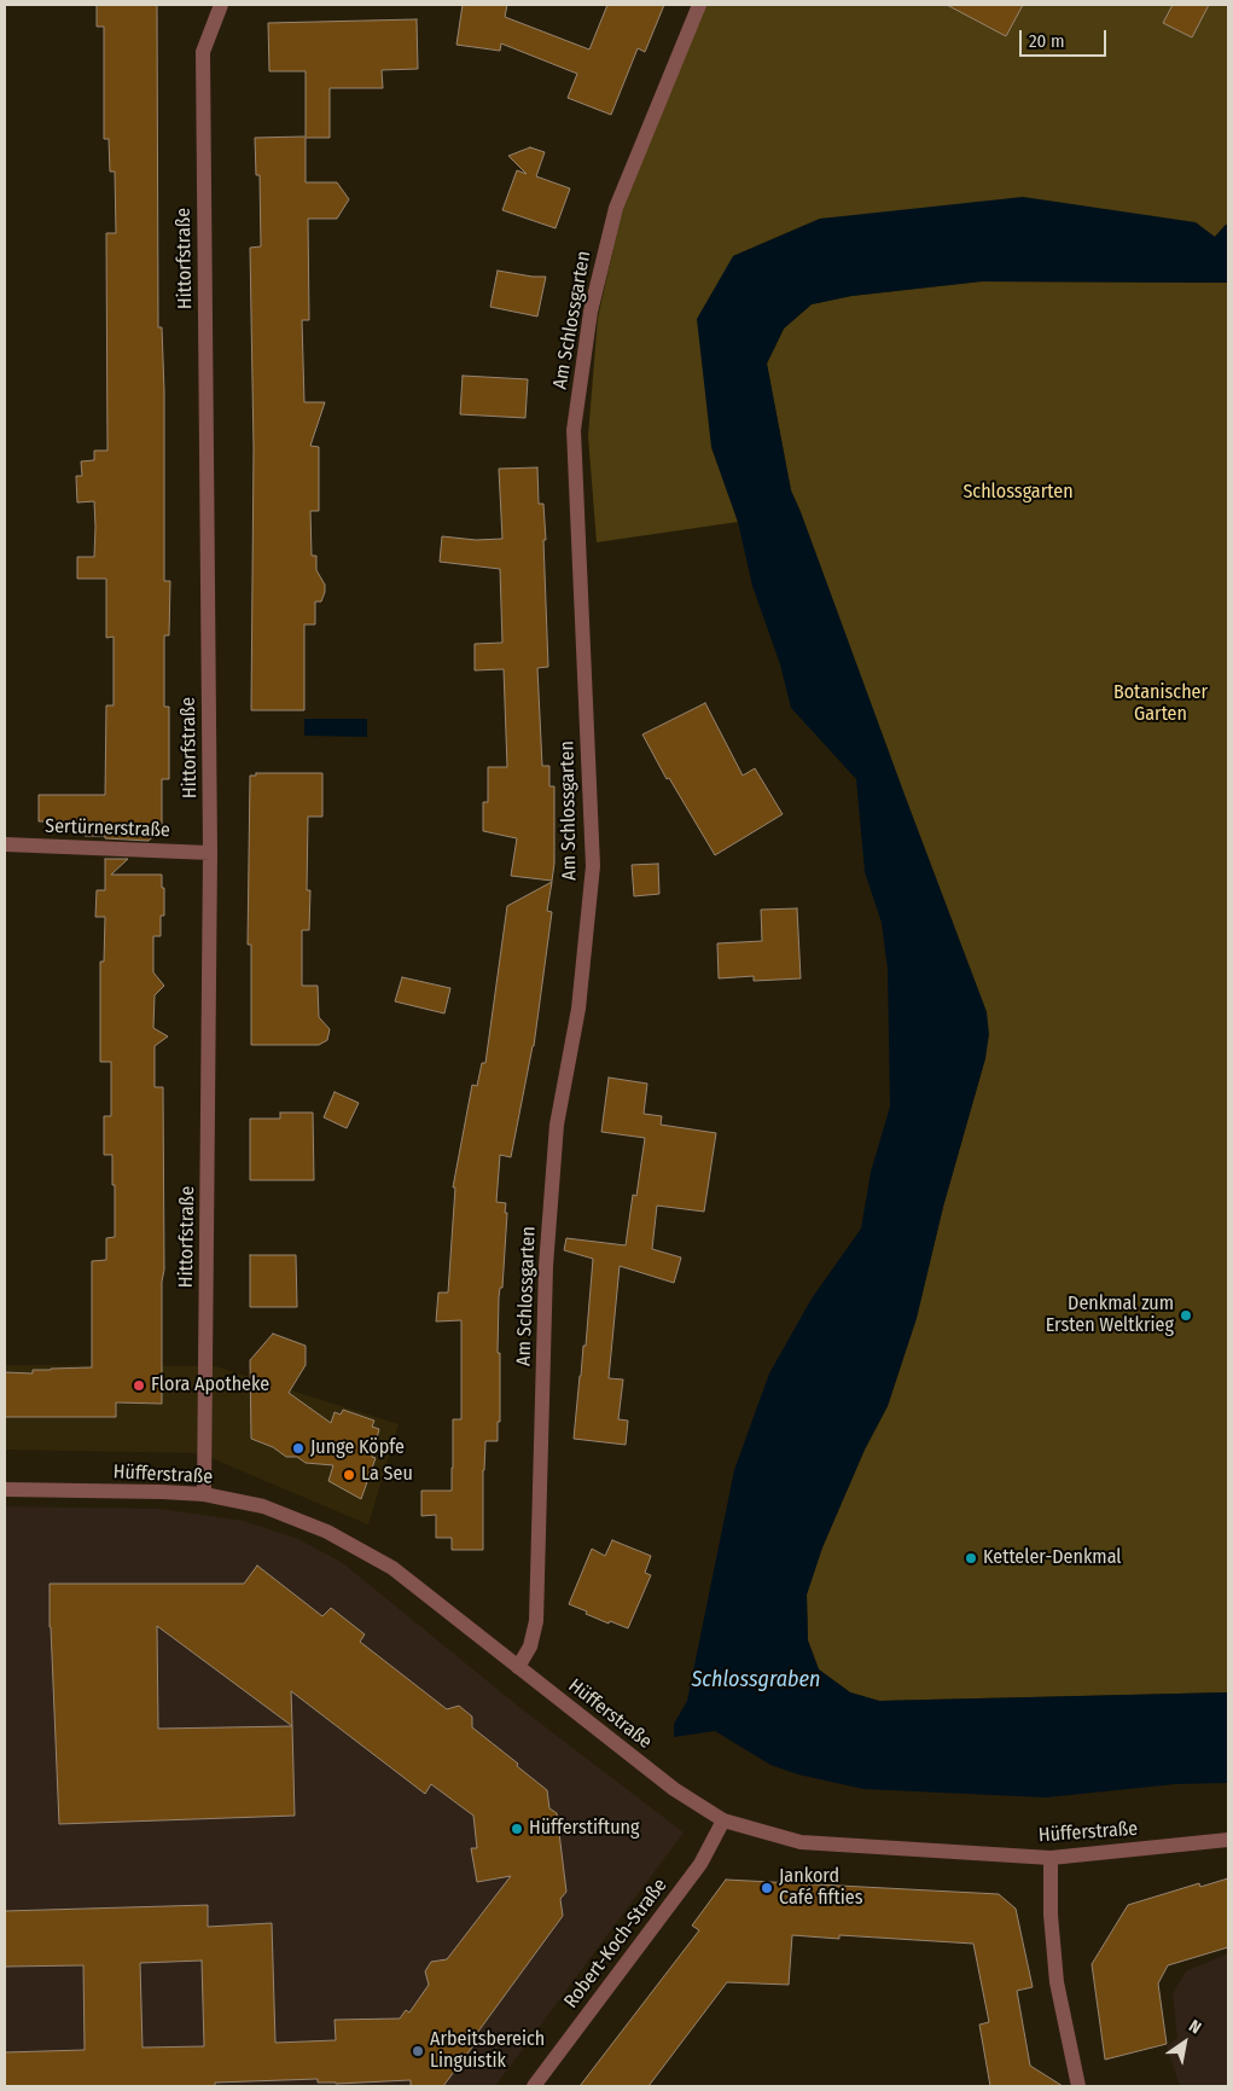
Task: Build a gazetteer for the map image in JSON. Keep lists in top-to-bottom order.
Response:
{
  "streets": {
    "street": [
      "Hittorfstraße",
      "Am Schlossgarten",
      "Sertürnerstraße",
      "Hüfferstraße",
      "Robert-Koch-Straße"
    ]
  },
  "crossings": [
    ["Hittorfstraße", "Sertürnerstraße"],
    ["Hittorfstraße", "Hüfferstraße"],
    ["Am Schlossgarten", "Hüfferstraße"],
    ["Hüfferstraße", "Robert-Koch-Straße"]
  ],
  "water": ["Schlossgraben"],
  "parks": ["Schlossgarten", "Botanischer Garten"],
  "places": [
    "Denkmal zum Ersten Weltkrieg",
    "Flora Apotheke",
    "Junge Köpfe",
    "La Seu",
    "Ketteler-Denkmal",
    "Hüfferstiftung",
    "Jankord Café fifties",
    "Arbeitsbereich Linguistik"
  ],
  "scale_bar": "20 m",
  "north": "top right"
}
